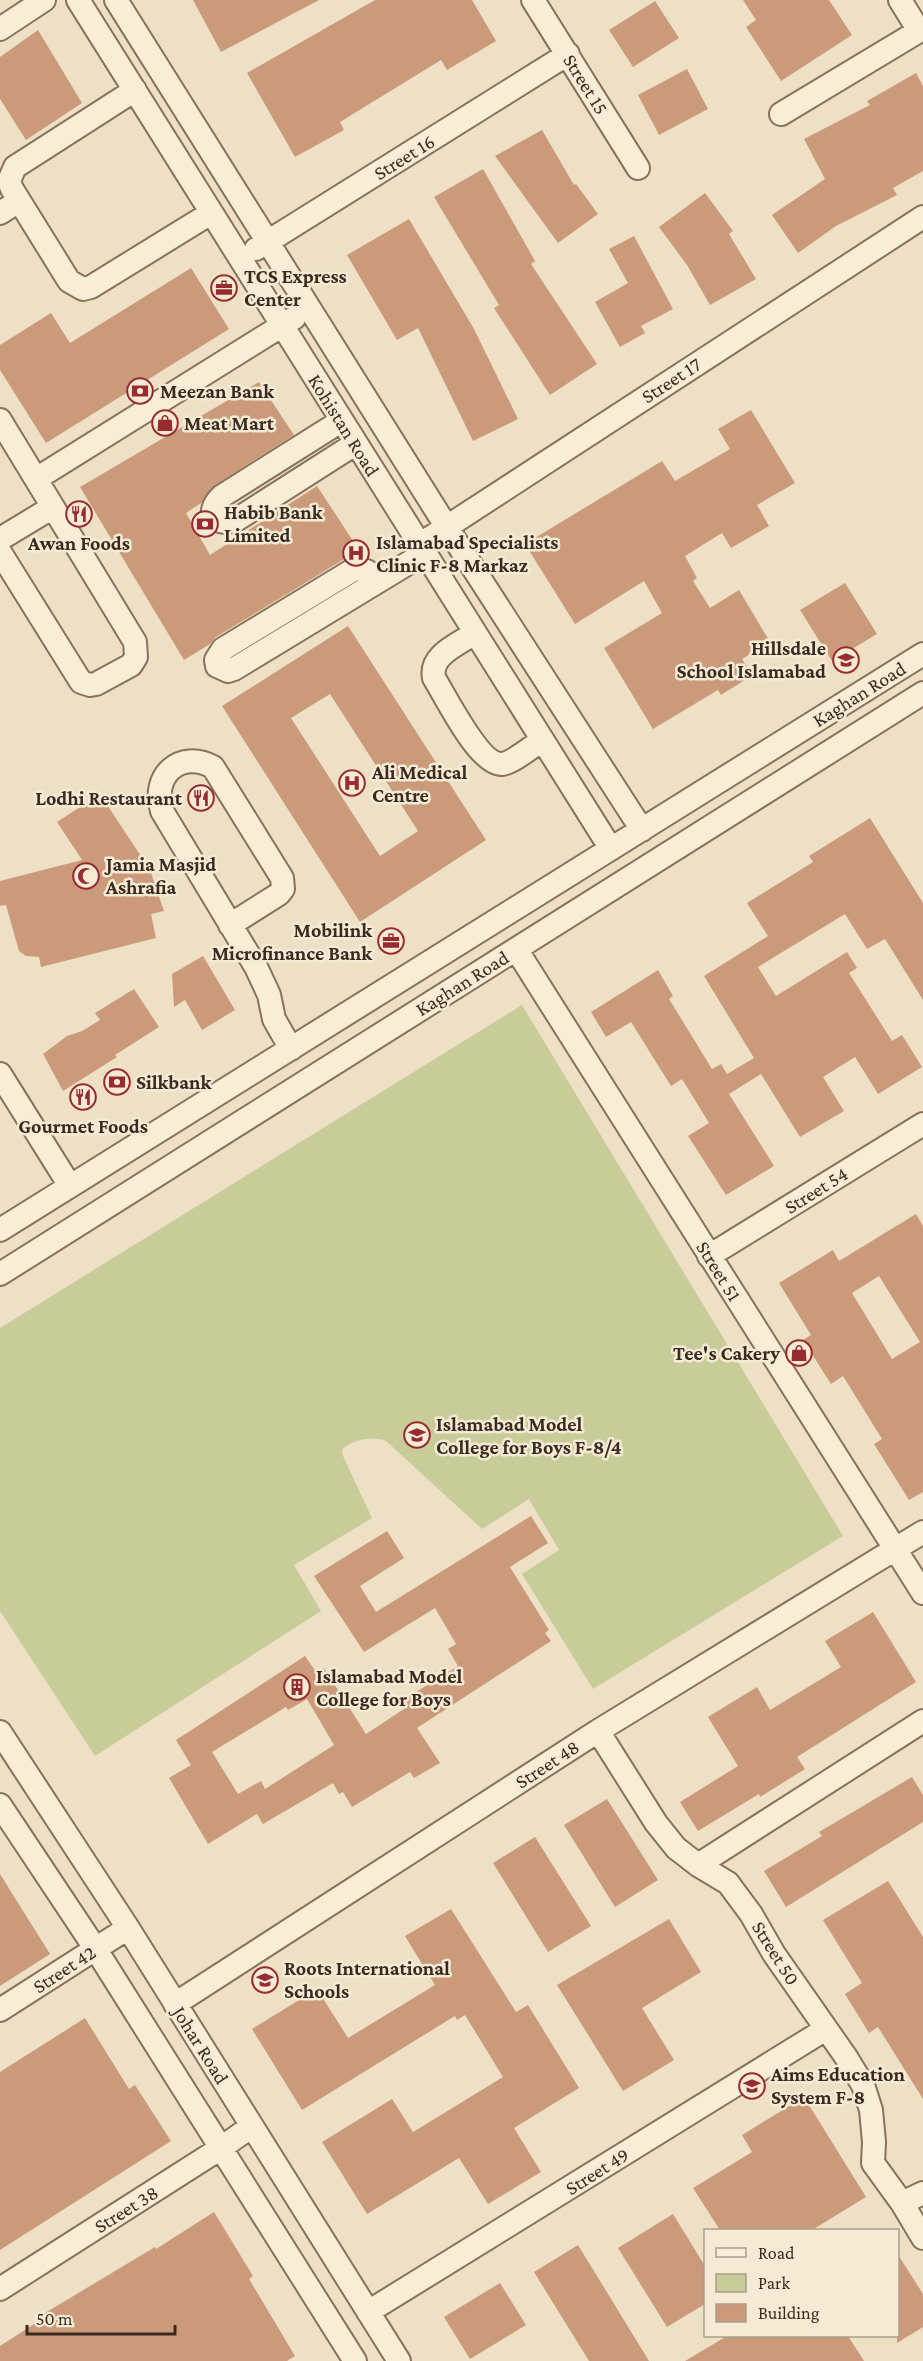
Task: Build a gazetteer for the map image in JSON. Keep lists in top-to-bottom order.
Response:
{
  "streets": {
    "street": [
      "Street 15",
      "Street 16",
      "Street 17",
      "Kohistan Road",
      "Kaghan Road",
      "Street 54",
      "Street 51",
      "Street 48",
      "Street 50",
      "Street 42",
      "Johar Road",
      "Street 49",
      "Street 38"
    ]
  },
  "crossings": [
    ["Street 15", "Street 16"],
    ["Street 16", "Kohistan Road"],
    ["Street 17", "Kohistan Road"],
    ["Kohistan Road", "Kaghan Road"],
    ["Kaghan Road", "Street 51"],
    ["Street 54", "Street 51"],
    ["Street 51", "Street 48"],
    ["Street 48", "Street 50"],
    ["Street 48", "Johar Road"],
    ["Street 50", "Street 49"],
    ["Street 42", "Johar Road"],
    ["Johar Road", "Street 49"],
    ["Johar Road", "Street 38"]
  ],
  "places": {
    "office": ["TCS Express Center", "Mobilink Microfinance Bank"],
    "bank": ["Meezan Bank", "Habib Bank Limited", "Silkbank"],
    "shop": ["Meat Mart", "Tee's Cakery"],
    "restaurant": ["Awan Foods", "Lodhi Restaurant", "Gourmet Foods"],
    "hospital": ["Islamabad Specialists Clinic F-8 Markaz", "Ali Medical Centre"],
    "school or university": [
      "Hillsdale School Islamabad",
      "Islamabad Model College for Boys F-8/4",
      "Roots International Schools",
      "Aims Education System F-8"
    ],
    "mosque": ["Jamia Masjid Ashrafia"],
    "building": ["Islamabad Model College for Boys"]
  },
  "legend": ["Road", "Park", "Building"],
  "scale_bar": "50 m"
}
